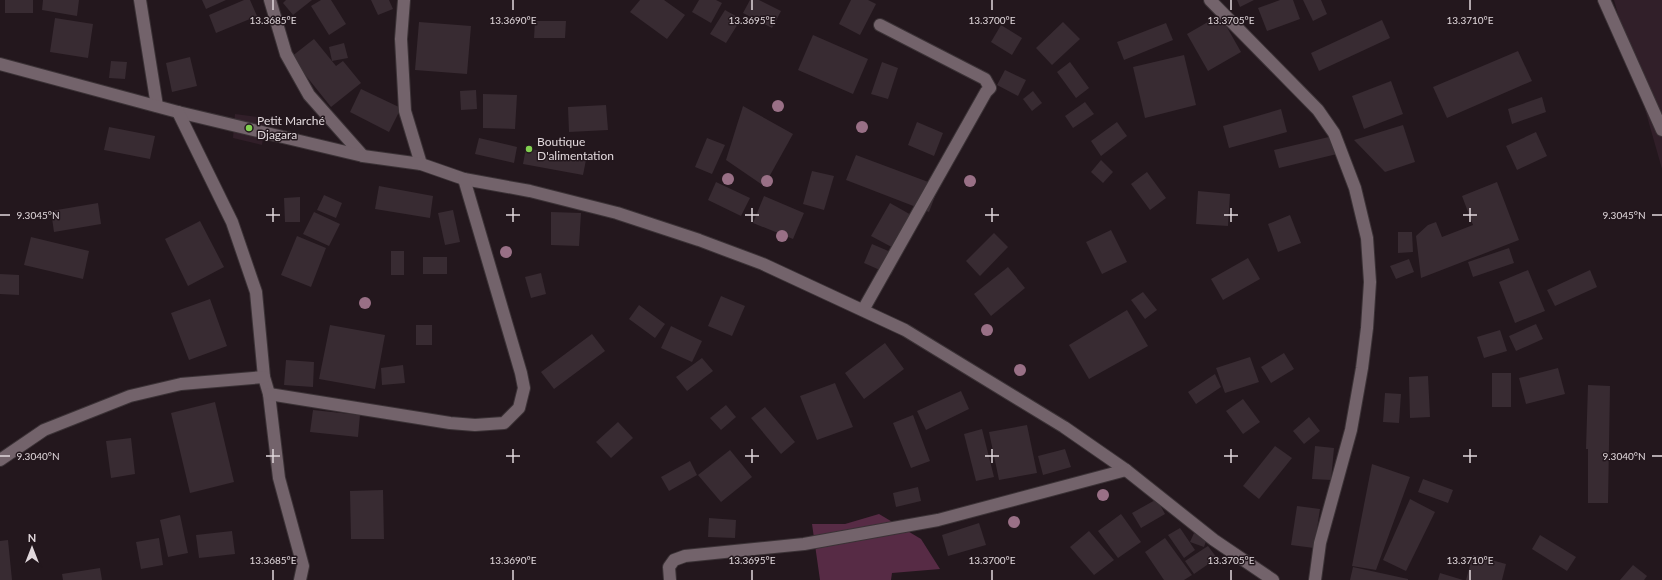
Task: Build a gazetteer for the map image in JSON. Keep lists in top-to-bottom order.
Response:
{
  "places": ["Petit Marché Djagara", "Boutique D'alimentation"],
  "north": "top",
  "coordinates": [
    "13.3685°E",
    "13.3690°E",
    "13.3695°E",
    "13.3700°E",
    "13.3705°E",
    "13.3710°E",
    "9.3045°N",
    "9.3040°N"
  ]
}
